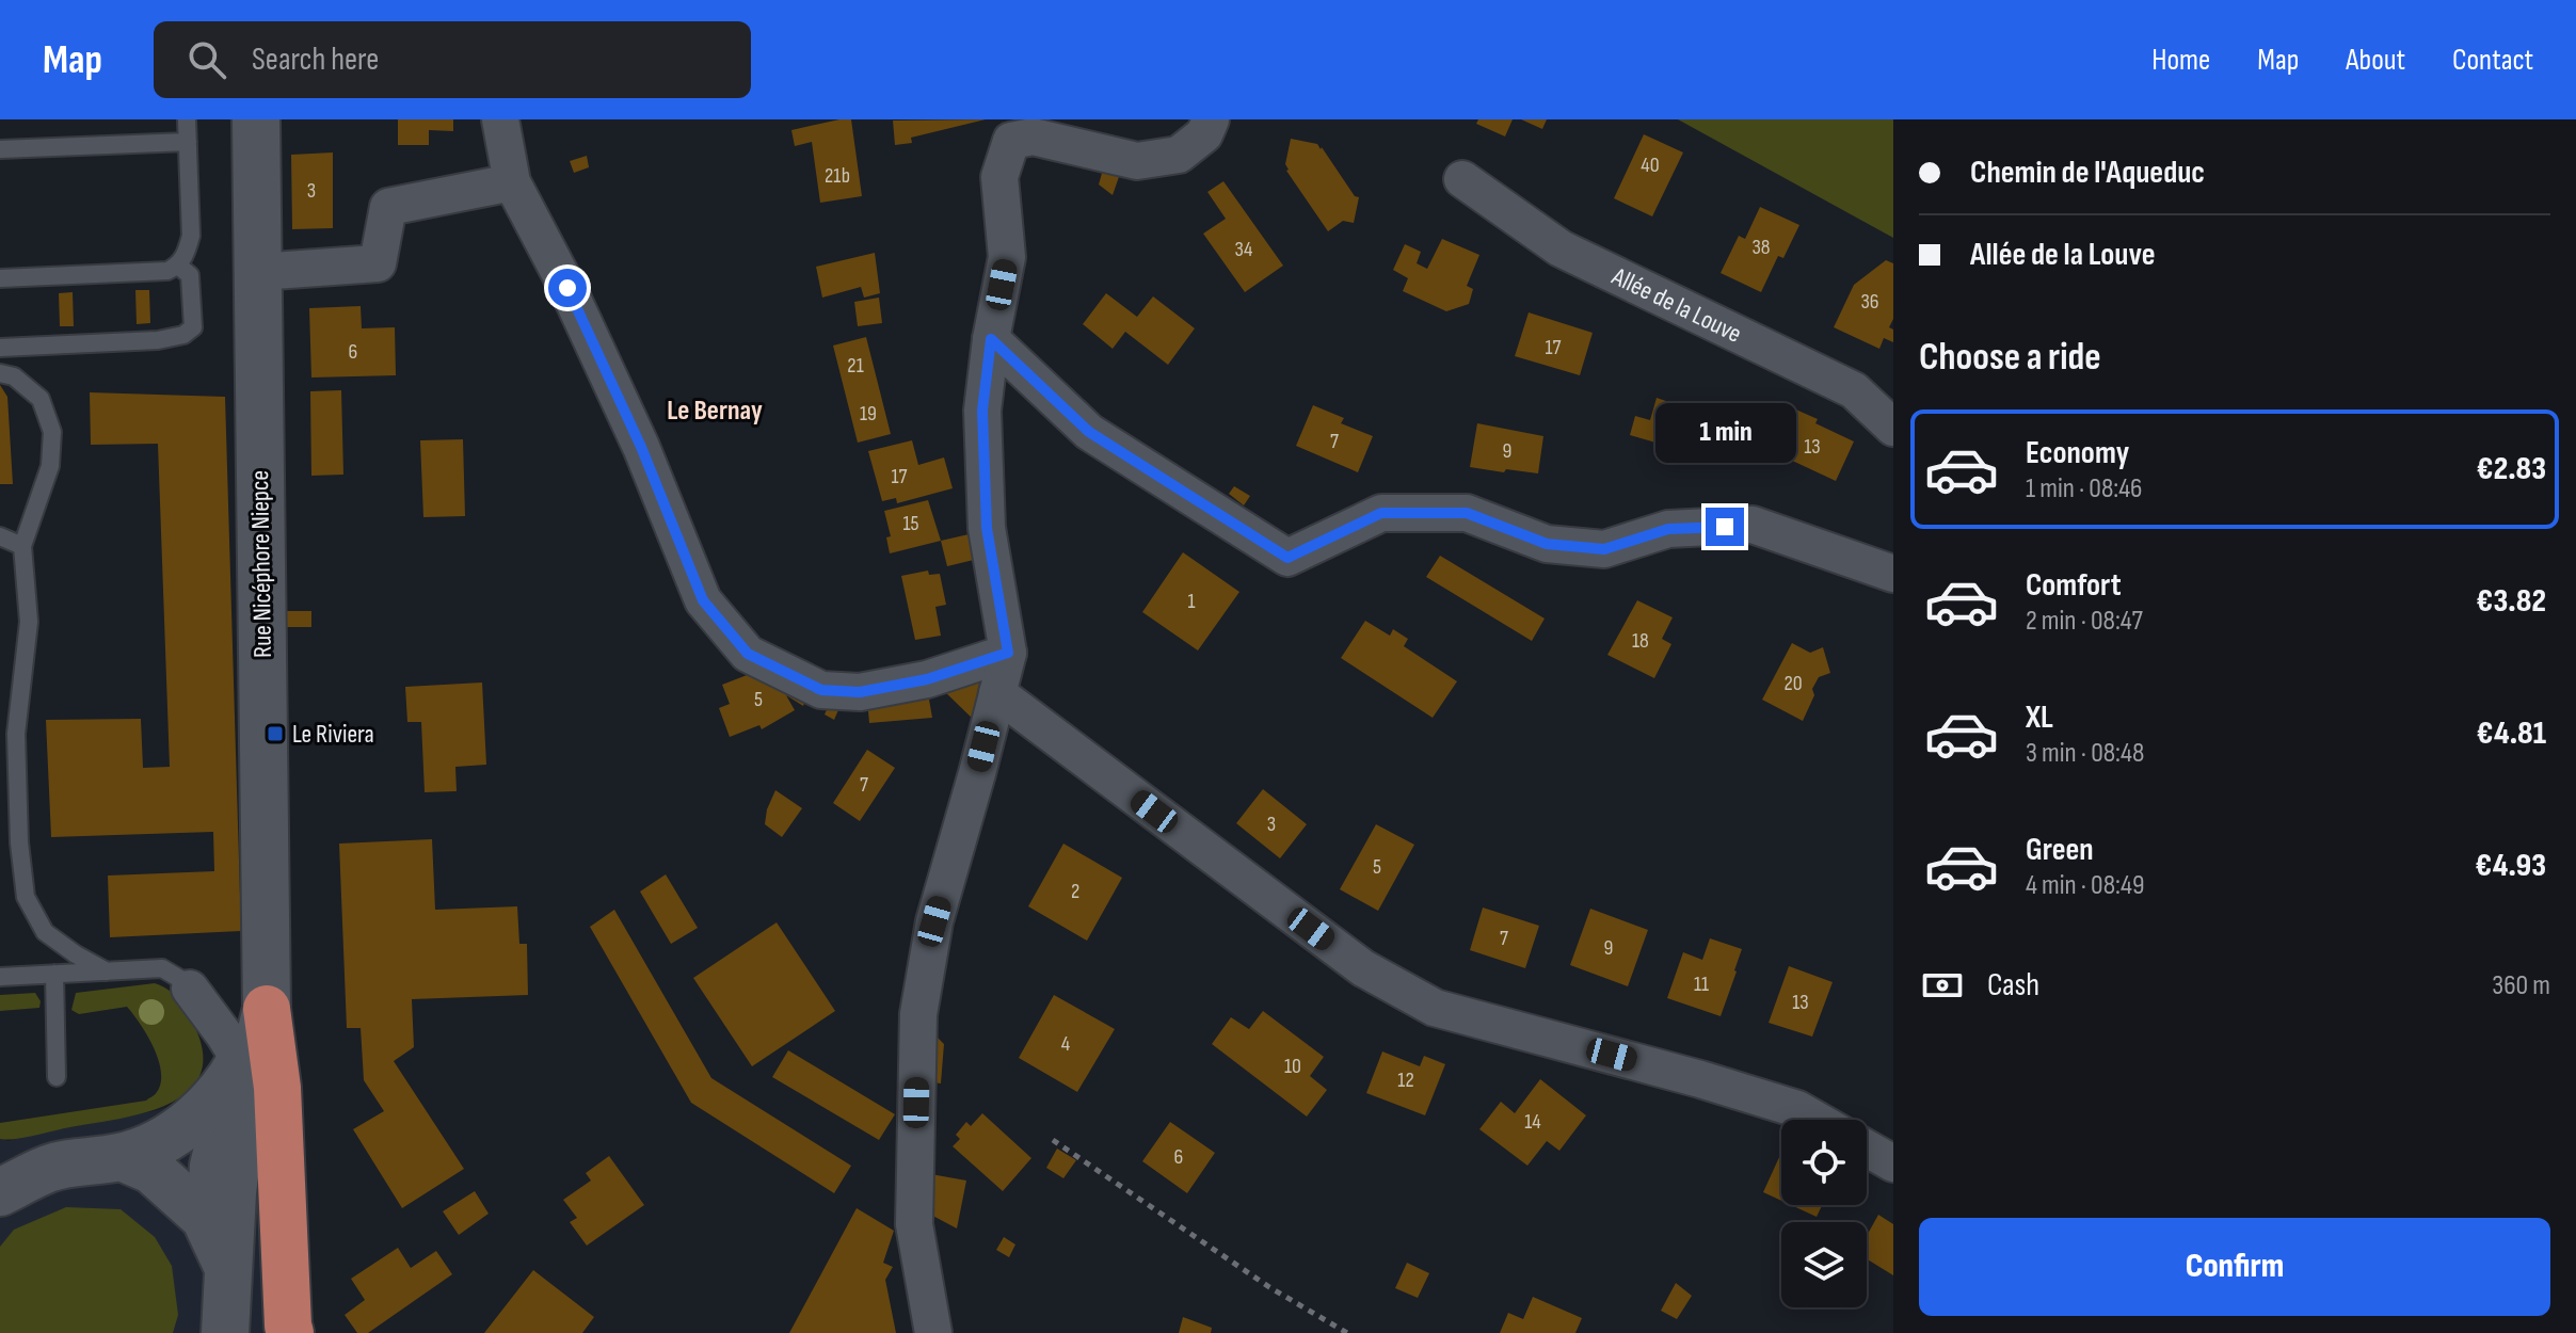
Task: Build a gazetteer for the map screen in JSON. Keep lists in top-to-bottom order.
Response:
{
  "streets": {
    "street": ["Allée de la Louve", "Rue Nicéphore Niepce"]
  },
  "districts": ["Le Bernay"],
  "places": {
    "transit": ["Le Riviera"]
  },
  "house_numbers": [
    "40",
    "21b",
    "3",
    "38",
    "34",
    "36",
    "17",
    "6",
    "21",
    "19",
    "7",
    "13",
    "9",
    "17",
    "15",
    "1",
    "18",
    "20",
    "5",
    "7",
    "3",
    "5",
    "2",
    "7",
    "9",
    "11",
    "13",
    "4",
    "10",
    "12",
    "14",
    "6"
  ],
  "page": {
    "header": "Map",
    "search": "Search here",
    "nav": [
      "Home",
      "Map",
      "About",
      "Contact"
    ],
    "banner": ["Chemin de l'Aqueduc", "Allée de la Louve"],
    "heading": "Choose a ride",
    "bubble": "1 min",
    "list": [
      {
        "name": "Economy",
        "note": "1 min · 08:46",
        "value": "€2.83"
      },
      {
        "name": "Comfort",
        "note": "2 min · 08:47",
        "value": "€3.82"
      },
      {
        "name": "XL",
        "note": "3 min · 08:48",
        "value": "€4.81"
      },
      {
        "name": "Green",
        "note": "4 min · 08:49",
        "value": "€4.93"
      }
    ],
    "pay": ["Cash", "360 m"],
    "buttons": "Confirm"
  }
}
